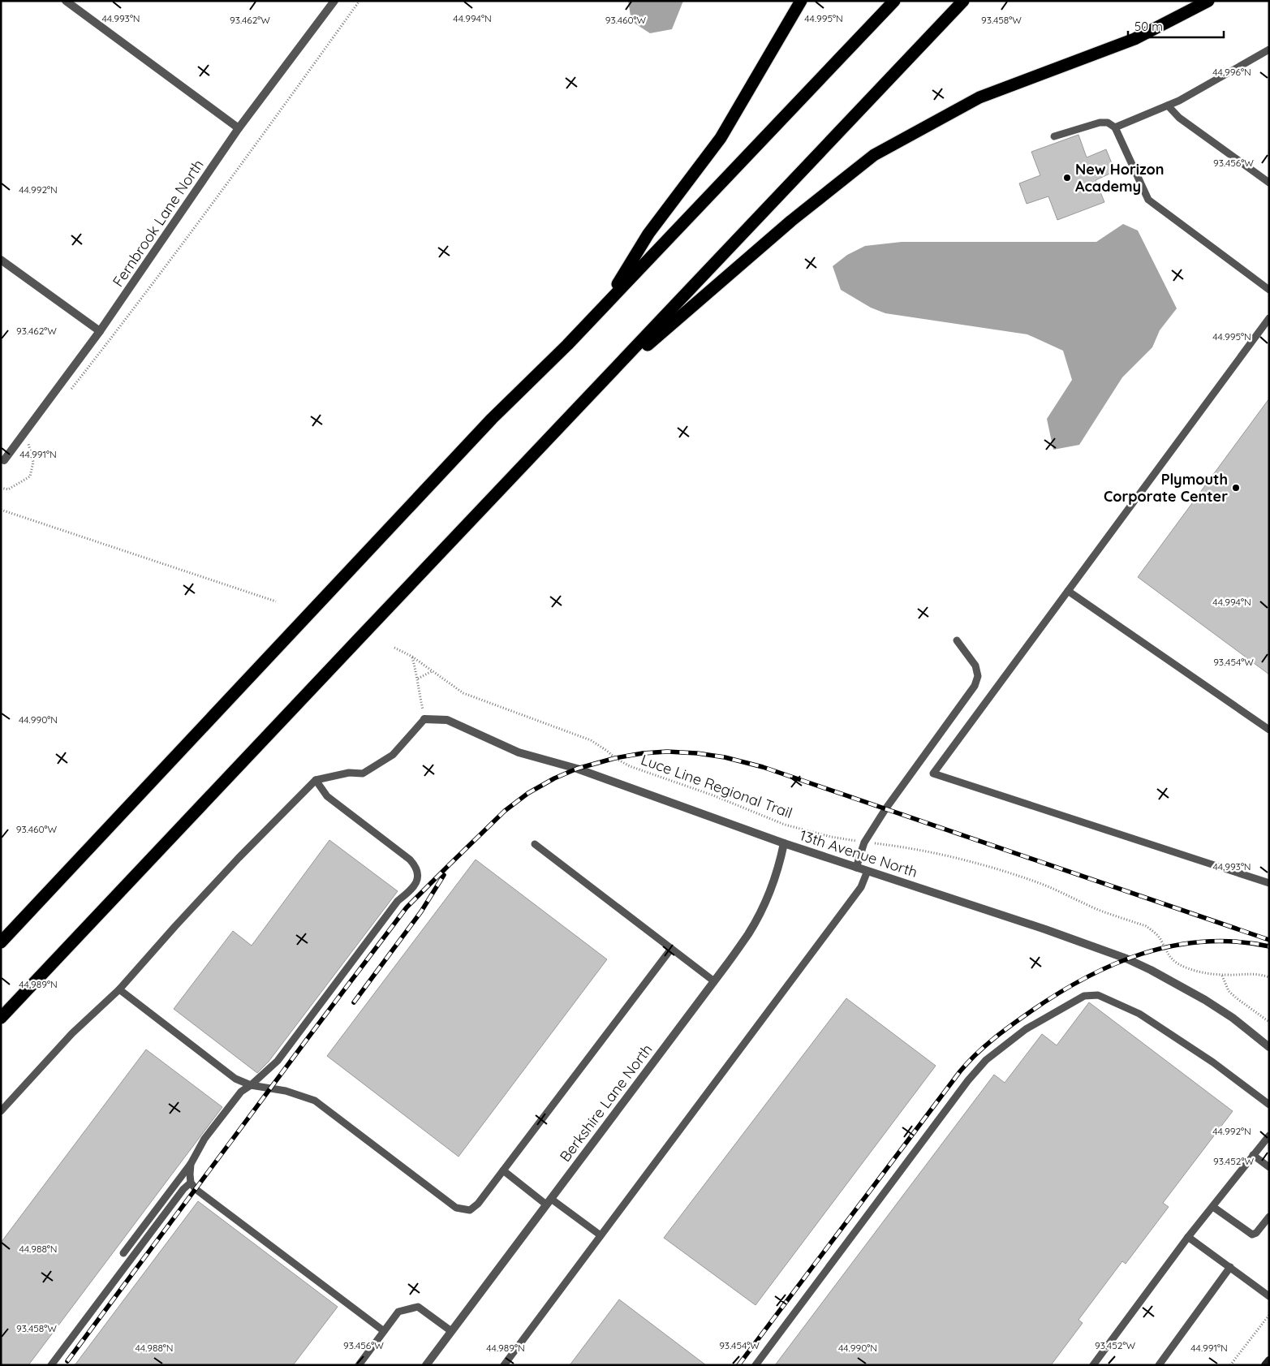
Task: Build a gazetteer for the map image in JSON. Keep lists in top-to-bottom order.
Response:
{
  "streets": {
    "street": ["Fernbrook Lane North", "13th Avenue North", "Berkshire Lane North"],
    "path": ["Luce Line Regional Trail"]
  },
  "crossings": [
    ["13th Avenue North", "Berkshire Lane North"]
  ],
  "places": ["New Horizon Academy", "Plymouth Corporate Center"],
  "scale_bar": "50 m",
  "coordinates": [
    "44.993°N",
    "44.994°N",
    "44.995°N",
    "93.462°W",
    "93.460°W",
    "93.458°W",
    "44.996°N",
    "93.456°W",
    "44.992°N",
    "44.991°N",
    "93.454°W",
    "44.990°N",
    "44.989°N",
    "93.452°W",
    "44.988°N"
  ]
}
